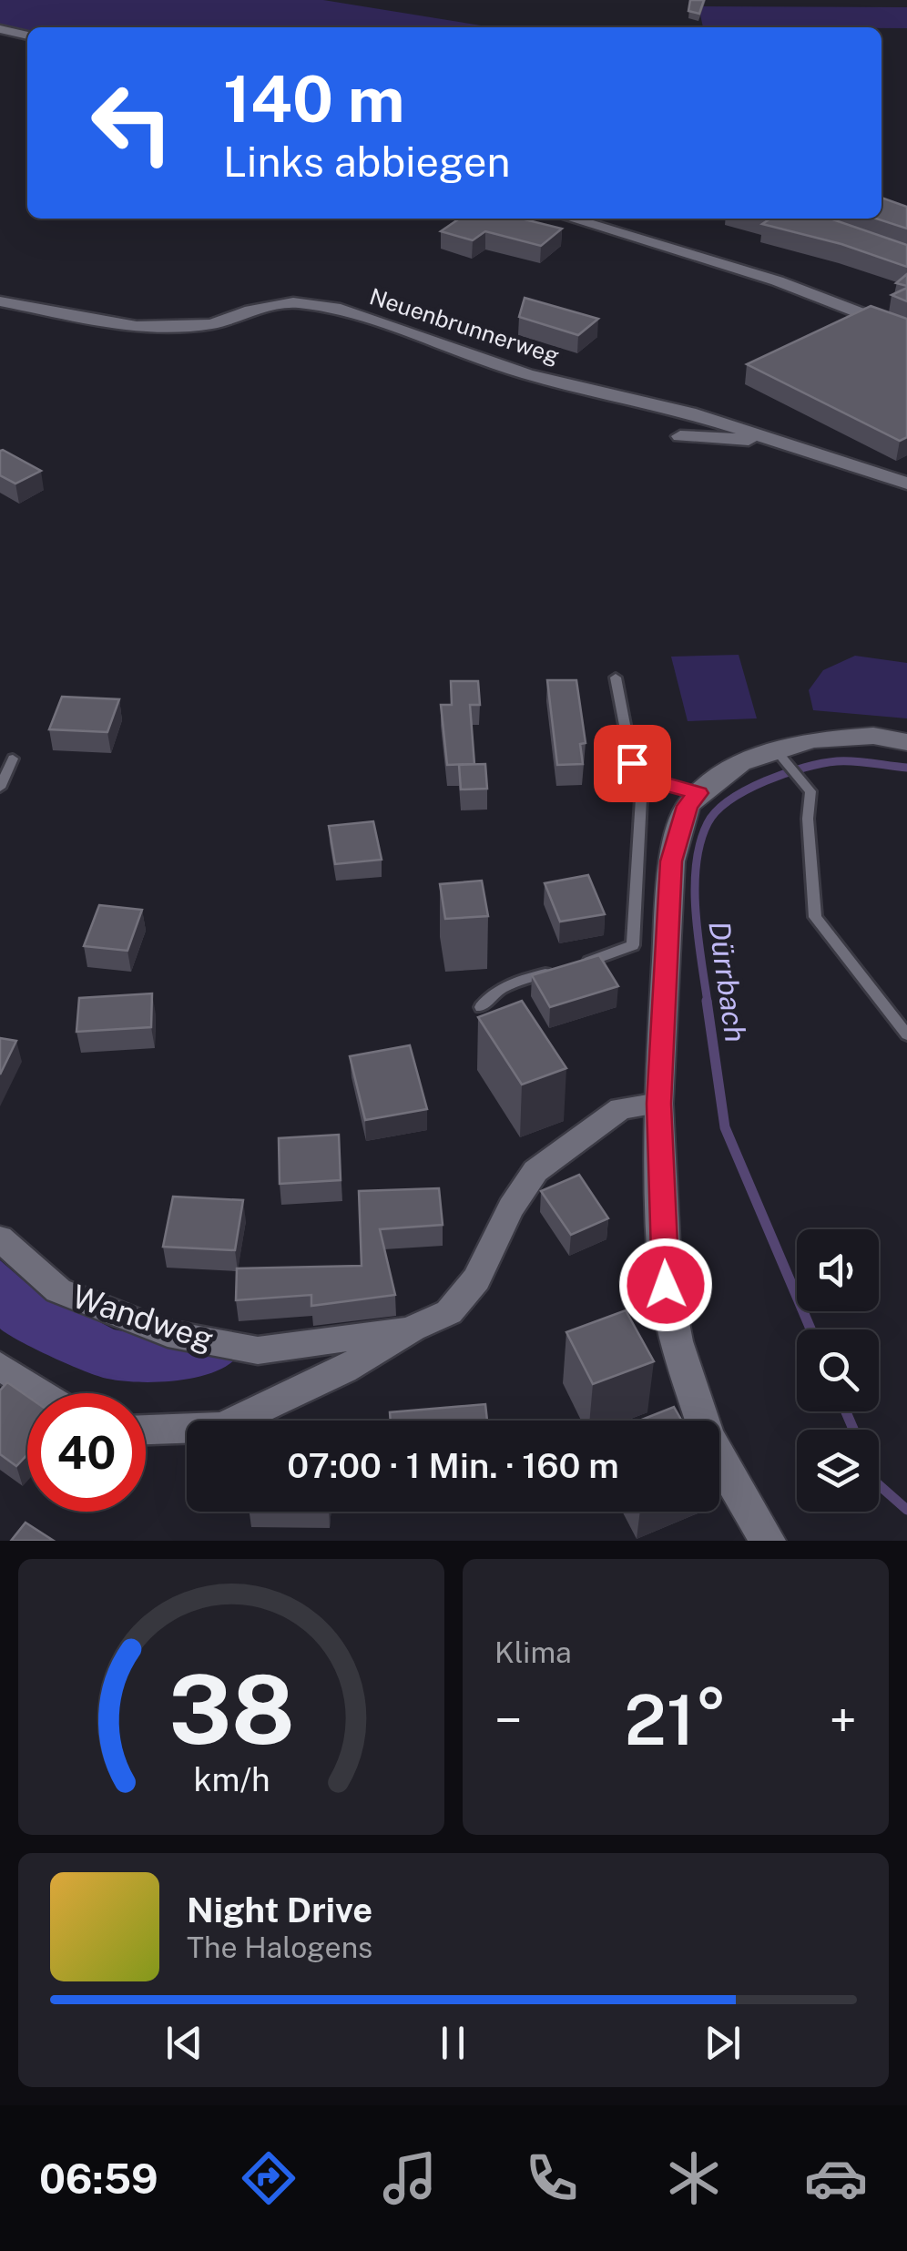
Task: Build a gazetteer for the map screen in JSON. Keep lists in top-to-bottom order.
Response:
{
  "streets": {
    "street": ["Neuenbrunnerweg", "Wandweg"]
  },
  "water": ["Dürrbach"],
  "page": {
    "turn": ["140 m", "Links abbiegen"],
    "limit": "40",
    "trip": "07:00 · 1 Min. · 160 m",
    "tile": "Klima",
    "heat": ["−", "21°", "+"],
    "song": ["Night Drive", "The Halogens"],
    "tabs": "06:59",
    "gauge": ["38", "km/h"]
  }
}
